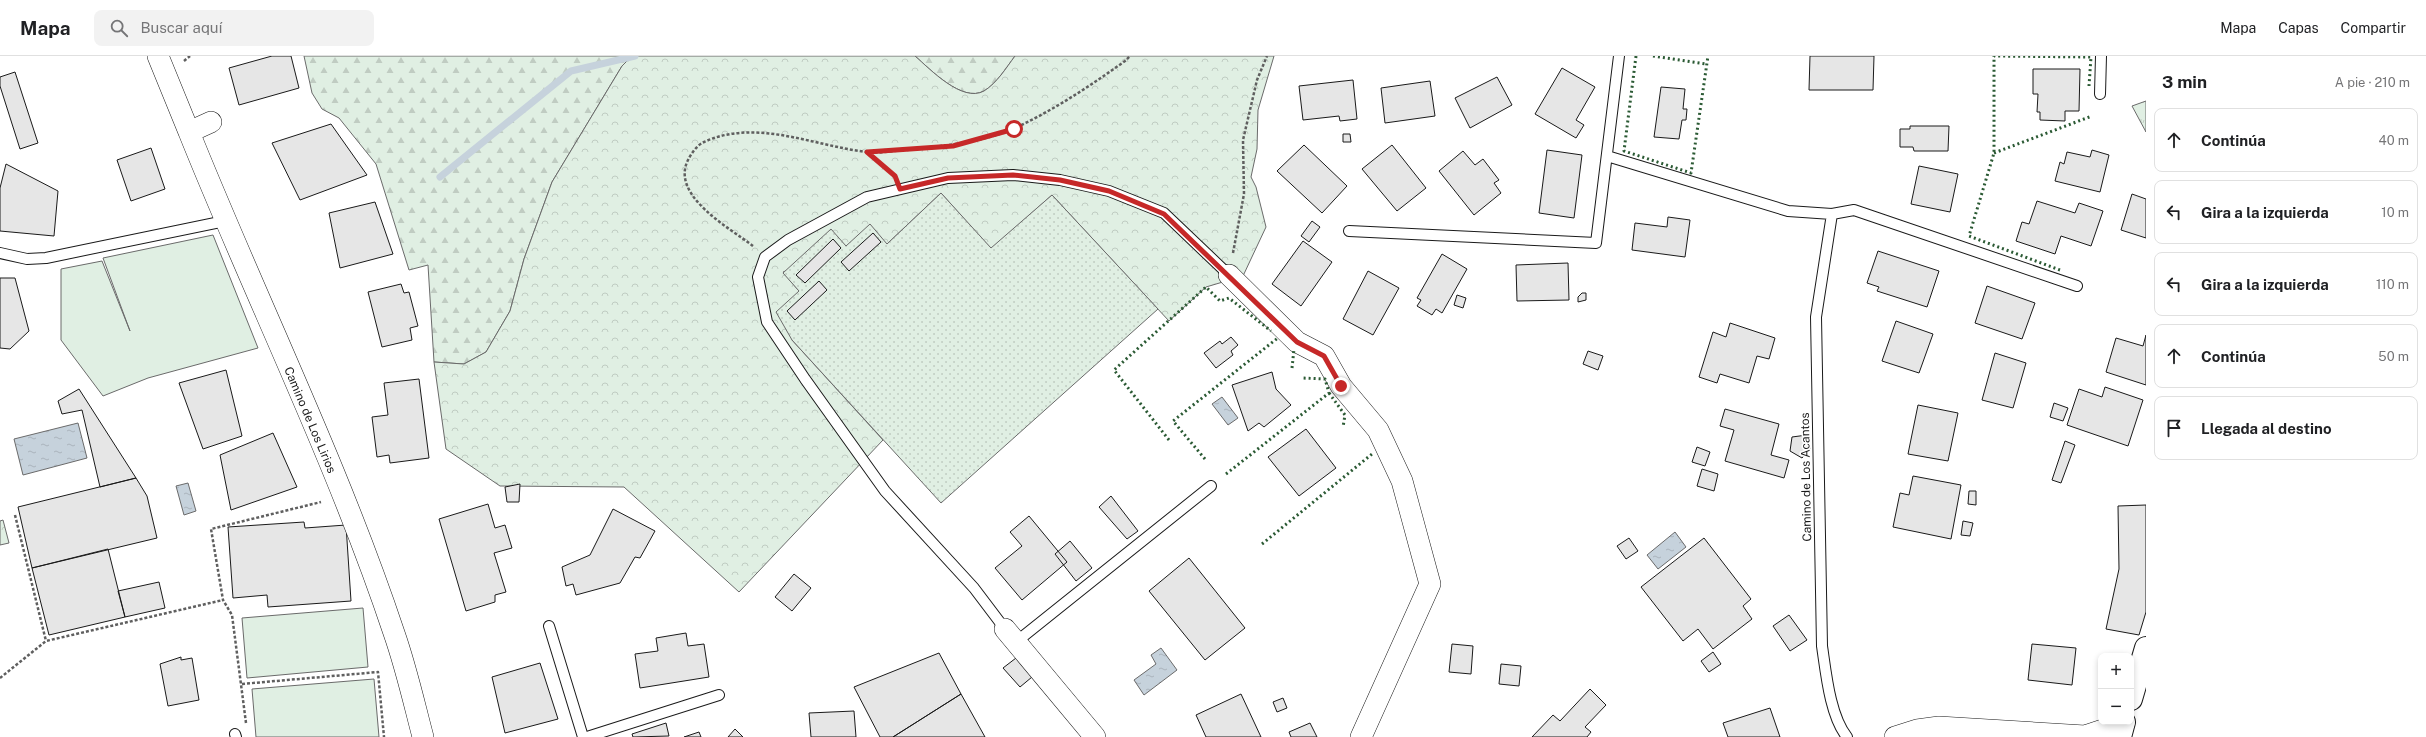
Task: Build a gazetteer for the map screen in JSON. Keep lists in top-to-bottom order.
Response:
{
  "streets": {
    "street": ["Camino de Los Lirios"],
    "lane": ["Camino de Los Acantos"]
  },
  "page": {
    "header": "Mapa",
    "search": "Buscar aquí",
    "nav": ["Mapa", "Capas", "Compartir"],
    "heading": ["3 min", "A pie · 210 m"],
    "list": [
      ["Continúa", "40 m"],
      ["Gira a la izquierda", "10 m"],
      ["Gira a la izquierda", "110 m"],
      ["Continúa", "50 m"],
      "Llegada al destino"
    ],
    "map_buttons": ["+", "−"]
  }
}
